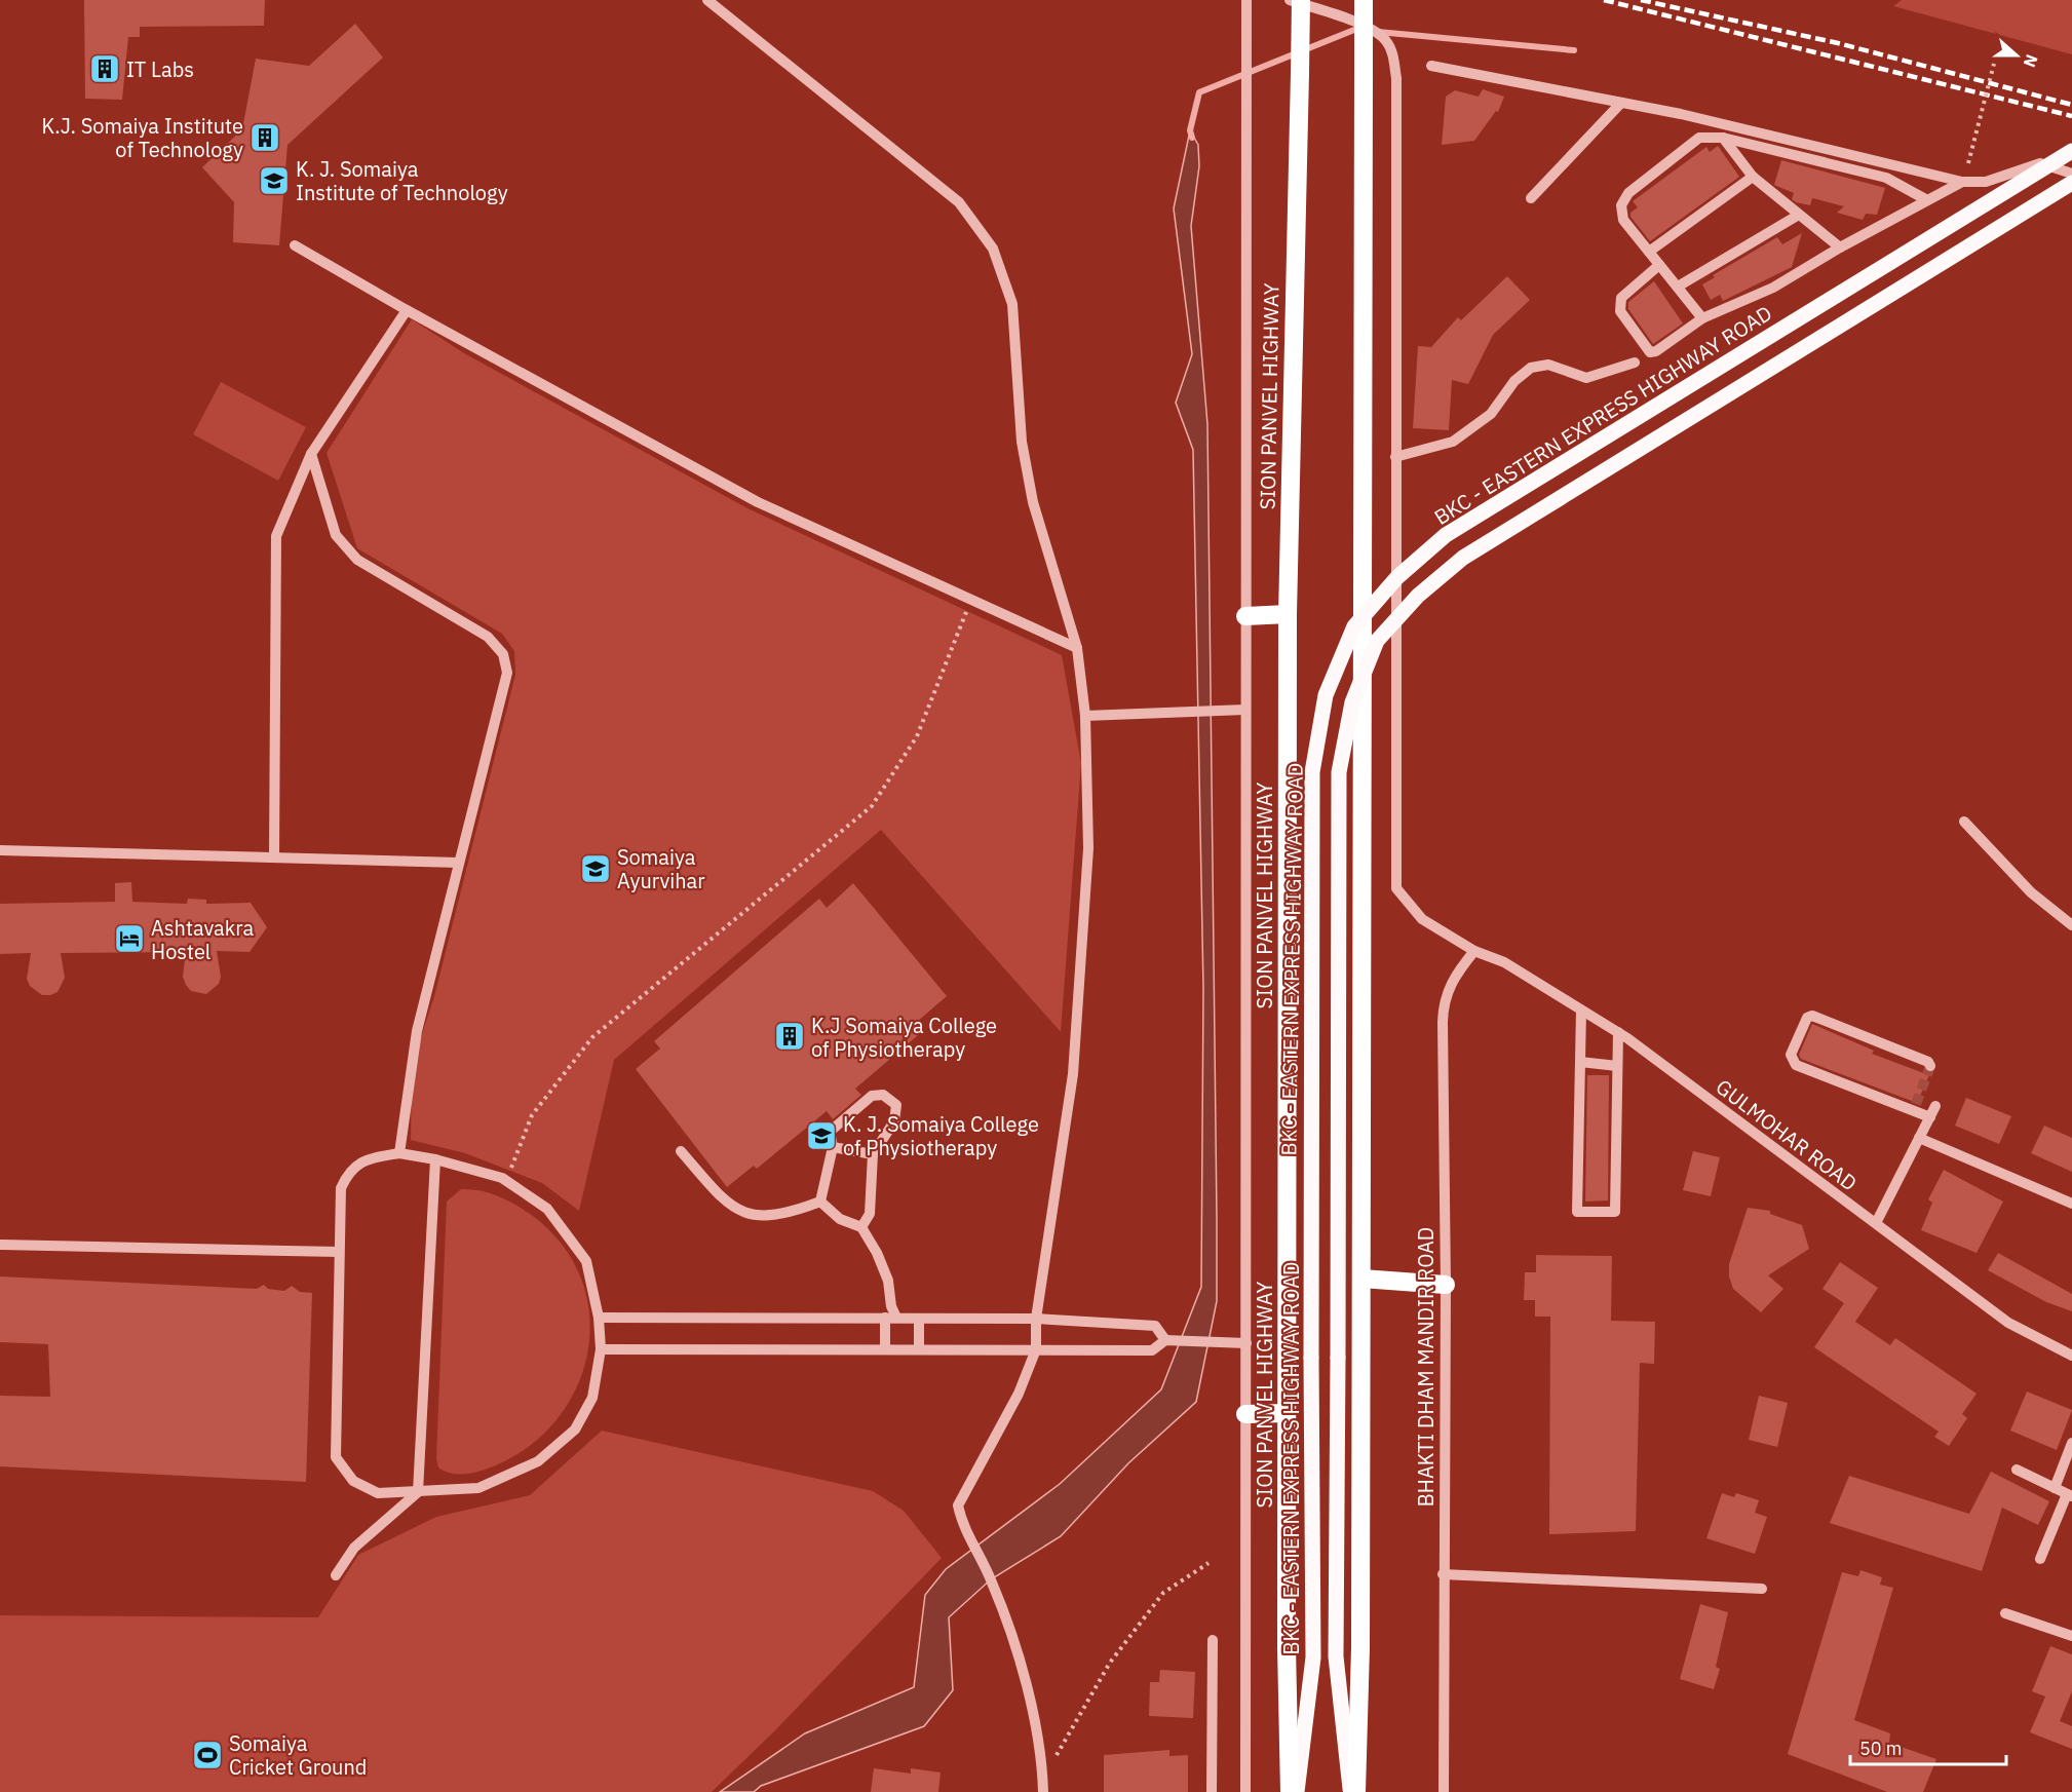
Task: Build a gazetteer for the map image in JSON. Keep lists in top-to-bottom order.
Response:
{
  "streets": {
    "highway": ["SION PANVEL HIGHWAY"],
    "main road": ["BKC - EASTERN EXPRESS HIGHWAY ROAD"],
    "street": ["GULMOHAR ROAD", "BHAKTI DHAM MANDIR ROAD"]
  },
  "crossings": [
    ["GULMOHAR ROAD", "BHAKTI DHAM MANDIR ROAD"]
  ],
  "places": {
    "building": ["IT Labs", "K.J. Somaiya Institute of Technology", "K.J Somaiya College of Physiotherapy"],
    "school or university": ["K. J. Somaiya Institute of Technology", "Somaiya Ayurvihar", "K. J. Somaiya College of Physiotherapy"],
    "hotel": ["Ashtavakra Hostel"],
    "sports": ["Somaiya Cricket Ground"]
  },
  "scale_bar": "50 m",
  "north": "right"
}
